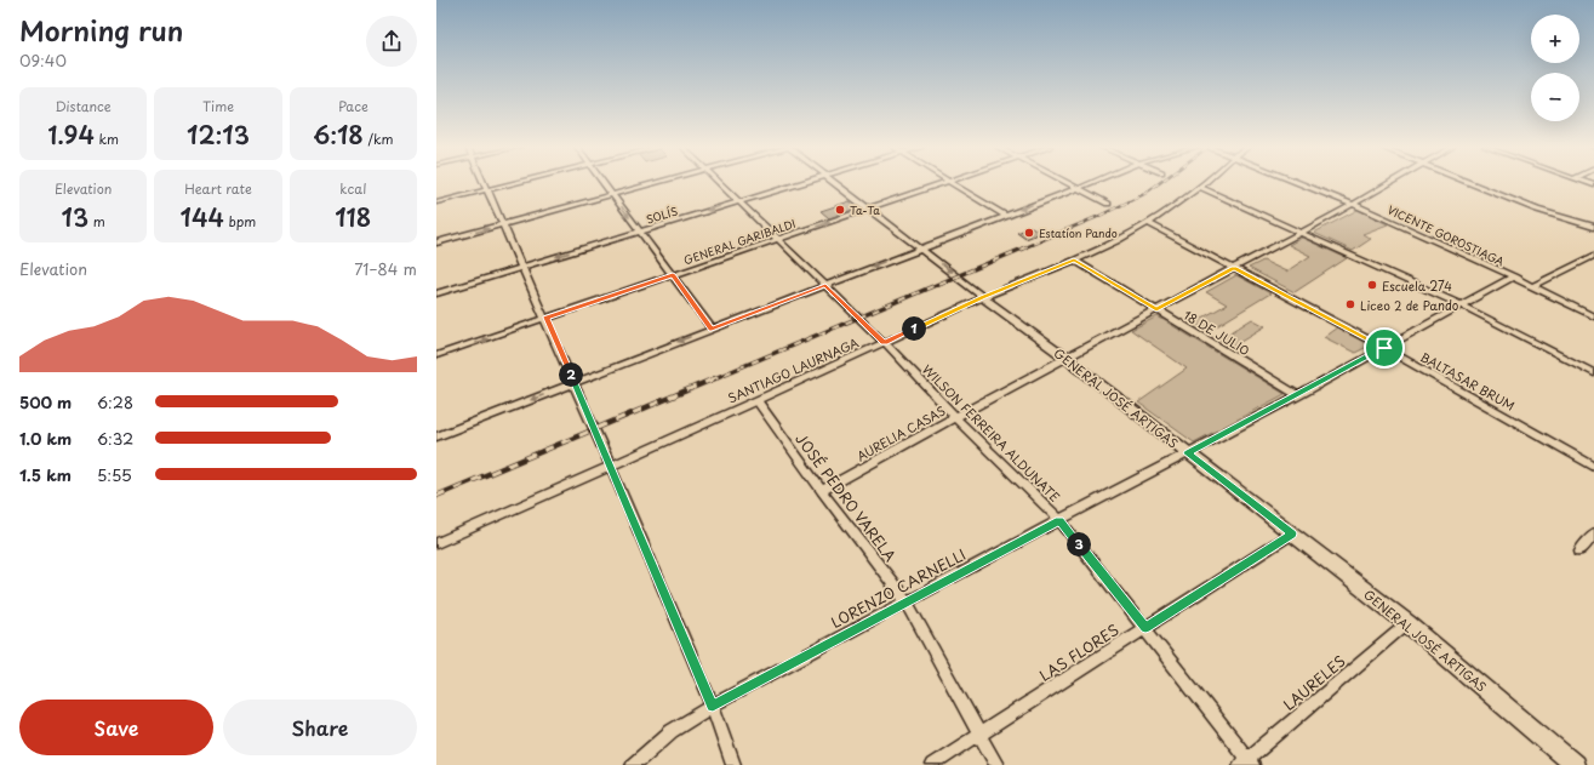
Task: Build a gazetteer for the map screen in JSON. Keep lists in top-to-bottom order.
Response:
{
  "streets": {
    "street": [
      "SOLÍS",
      "VICENTE GOROSTIAGA",
      "GENERAL GARIBALDI",
      "18 DE JULIO",
      "SANTIAGO LAURNAGA",
      "BALTASAR BRUM",
      "GENERAL JOSÉ ARTIGAS",
      "AURELIA CASAS",
      "WILSON FERREIRA ALDUNATE",
      "JOSÉ PEDRO VARELA",
      "LORENZO CARNELLI",
      "LAS FLORES",
      "LAURELES"
    ]
  },
  "crossings": [
    ["SOLÍS", "WILSON FERREIRA ALDUNATE"],
    ["VICENTE GOROSTIAGA", "AURELIA CASAS"],
    ["VICENTE GOROSTIAGA", "LORENZO CARNELLI"],
    ["GENERAL GARIBALDI", "GENERAL JOSÉ ARTIGAS"],
    ["GENERAL GARIBALDI", "WILSON FERREIRA ALDUNATE"],
    ["18 DE JULIO", "SANTIAGO LAURNAGA"],
    ["18 DE JULIO", "AURELIA CASAS"],
    ["18 DE JULIO", "LORENZO CARNELLI"],
    ["SANTIAGO LAURNAGA", "BALTASAR BRUM"],
    ["SANTIAGO LAURNAGA", "GENERAL JOSÉ ARTIGAS"],
    ["SANTIAGO LAURNAGA", "WILSON FERREIRA ALDUNATE"],
    ["SANTIAGO LAURNAGA", "JOSÉ PEDRO VARELA"],
    ["BALTASAR BRUM", "AURELIA CASAS"],
    ["BALTASAR BRUM", "LORENZO CARNELLI"],
    ["GENERAL JOSÉ ARTIGAS", "AURELIA CASAS"],
    ["GENERAL JOSÉ ARTIGAS", "LORENZO CARNELLI"],
    ["GENERAL JOSÉ ARTIGAS", "LAS FLORES"],
    ["GENERAL JOSÉ ARTIGAS", "LAURELES"],
    ["AURELIA CASAS", "WILSON FERREIRA ALDUNATE"],
    ["AURELIA CASAS", "JOSÉ PEDRO VARELA"],
    ["WILSON FERREIRA ALDUNATE", "LORENZO CARNELLI"],
    ["WILSON FERREIRA ALDUNATE", "LAS FLORES"],
    ["WILSON FERREIRA ALDUNATE", "LAURELES"],
    ["JOSÉ PEDRO VARELA", "LORENZO CARNELLI"],
    ["JOSÉ PEDRO VARELA", "LAS FLORES"]
  ],
  "places": [
    "Ta-Ta",
    "Estatíon Pando",
    "Escuela 274",
    "Liceo 2 de Pando"
  ],
  "page": {
    "heading": ["Morning run", "09:40"],
    "map_buttons": ["+", "−"],
    "stats": [
      ["Distance", "1.94 km"],
      ["Time", "12:13"],
      ["Pace", "6:18 /km"],
      ["Elevation", "13 m"],
      ["Heart rate", "144 bpm"],
      ["kcal", "118"]
    ],
    "chart": ["Elevation", "71–84 m"],
    "pins": ["1", "2", "3"],
    "list": [
      {
        "name": "500 m",
        "note": "6:28"
      },
      {
        "name": "1.0 km",
        "note": "6:32"
      },
      {
        "name": "1.5 km",
        "note": "5:55"
      }
    ],
    "buttons": ["Save", "Share"]
  }
}
